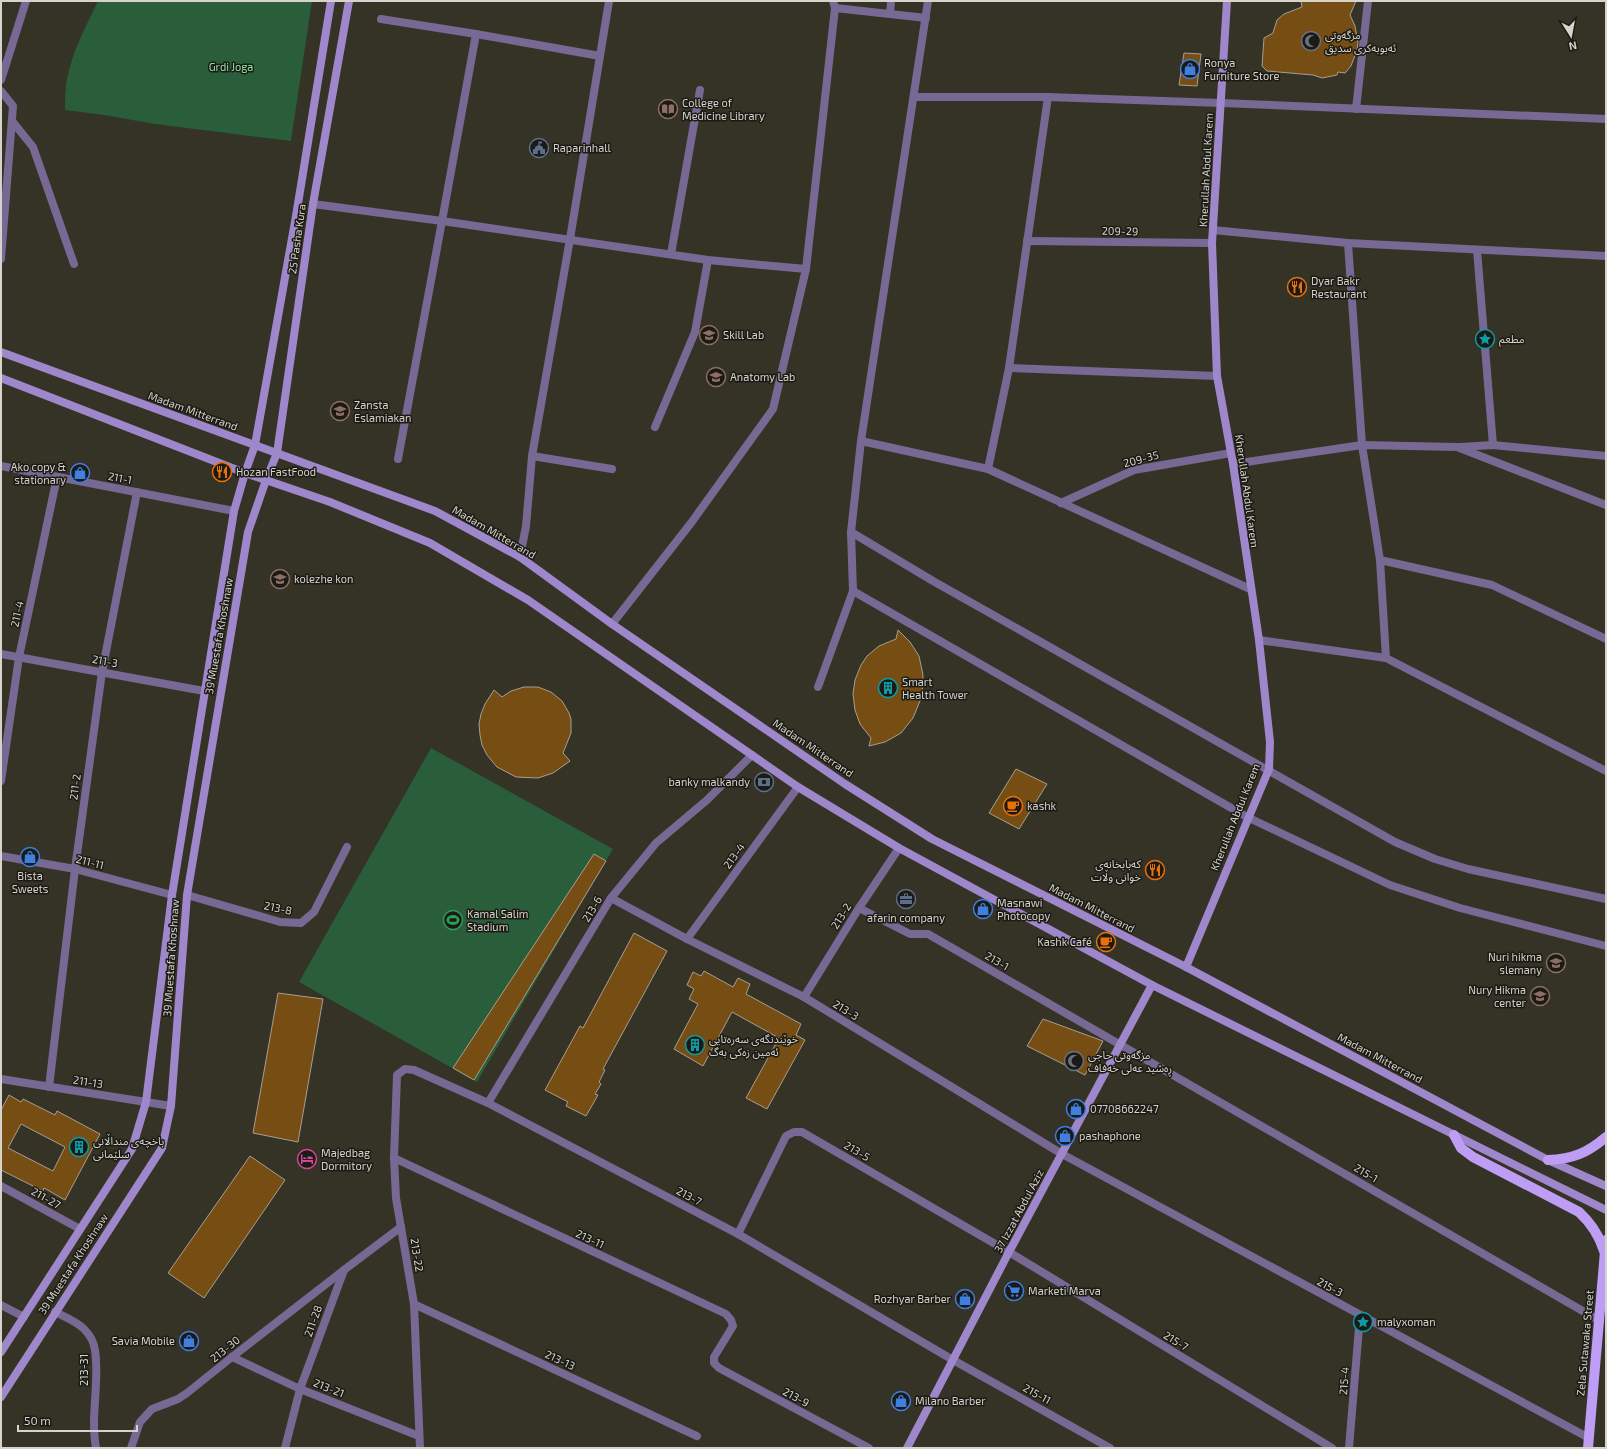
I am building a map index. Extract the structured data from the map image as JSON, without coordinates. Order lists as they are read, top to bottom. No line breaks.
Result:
{"streets":{"main road":["Kherullah Abdul Karem","25 Pasha Kura","Madam Mitterrand","39 Muestafa Khoshnaw","37 Izzat Abdul Aziz","Zela Sutawaka Street"],"street":["209-29","209-35","211-1","211-4","211-3","211-2","213-4","211-11","213-8","213-6","213-2","213-1","213-3","211-13","213-5","215-1","213-7","211-27","213-11","213-22","215-3","211-28","215-7","213-30","213-13","213-31","215-4","213-21","215-11","213-9"]},"crossings":[["Kherullah Abdul Karem","209-29"],["Kherullah Abdul Karem","Madam Mitterrand"],["Kherullah Abdul Karem","209-35"],["25 Pasha Kura","Madam Mitterrand"],["25 Pasha Kura","39 Muestafa Khoshnaw"],["211-1","211-4"],["211-1","39 Muestafa Khoshnaw"],["211-1","211-2"],["211-4","211-3"],["39 Muestafa Khoshnaw","211-3"],["39 Muestafa Khoshnaw","211-11"],["39 Muestafa Khoshnaw","213-8"],["39 Muestafa Khoshnaw","211-13"],["39 Muestafa Khoshnaw","211-27"],["39 Muestafa Khoshnaw","213-31"],["211-3","211-2"],["211-2","211-11"],["211-2","211-13"],["213-4","213-3"],["213-6","213-3"],["213-6","213-7"],["213-2","213-1"],["213-2","213-3"],["213-1","215-1"],["213-1","37 Izzat Abdul Aziz"],["213-3","37 Izzat Abdul Aziz"],["213-3","215-3"],["213-5","213-7"],["213-5","37 Izzat Abdul Aziz"],["213-5","215-7"],["215-1","37 Izzat Abdul Aziz"],["215-1","Zela Sutawaka Street"],["213-7","37 Izzat Abdul Aziz"],["213-7","213-22"],["213-7","215-11"],["37 Izzat Abdul Aziz","215-3"],["37 Izzat Abdul Aziz","215-7"],["37 Izzat Abdul Aziz","215-11"],["213-11","213-22"],["213-11","213-9"],["213-22","213-13"],["213-22","213-21"],["215-3","Zela Sutawaka Street"],["215-3","215-4"],["211-28","213-30"],["211-28","213-21"],["213-30","213-21"]],"parks":["Grdi Joga"],"places":{"mosque":["مزگەوتی ئەبوبەکری سدیق","مزگەوتی حاجی ڕەشید عەلی خەفاف"],"shop":["Ronya Furniture Store","Ako copy & stationary","Bista Sweets","Masnawi Photocopy","07708662247","pashaphone","Rozhyar Barber","Savia Mobile","Milano Barber"],"library":["College of Medicine Library"],"public building":["Raparinhall"],"restaurant":["Dyar Bakr Restaurant","Hozan FastFood","کەبابخانەی خوانی وڵات"],"school or university":["Skill Lab","Anatomy Lab","Zansta Eslamiakan","kolezhe kon","Nuri hikma slemany","Nury Hikma center"],"place":["مطعم","malyxoman"],"building":["Smart Health Tower","خوێندنگەی سەرەتایی ئەمین زەکی بەگ","باخچەی منداڵانی سلێمانی"],"bank":["banky malkandy"],"cafe":["kashk","Kashk Café"],"office":["afarin company"],"sports":["Kamal Salim Stadium"],"hotel":["Majedbag Dormitory"],"supermarket":["Marketi Marva"]},"scale_bar":"50 m","north":"bottom"}
